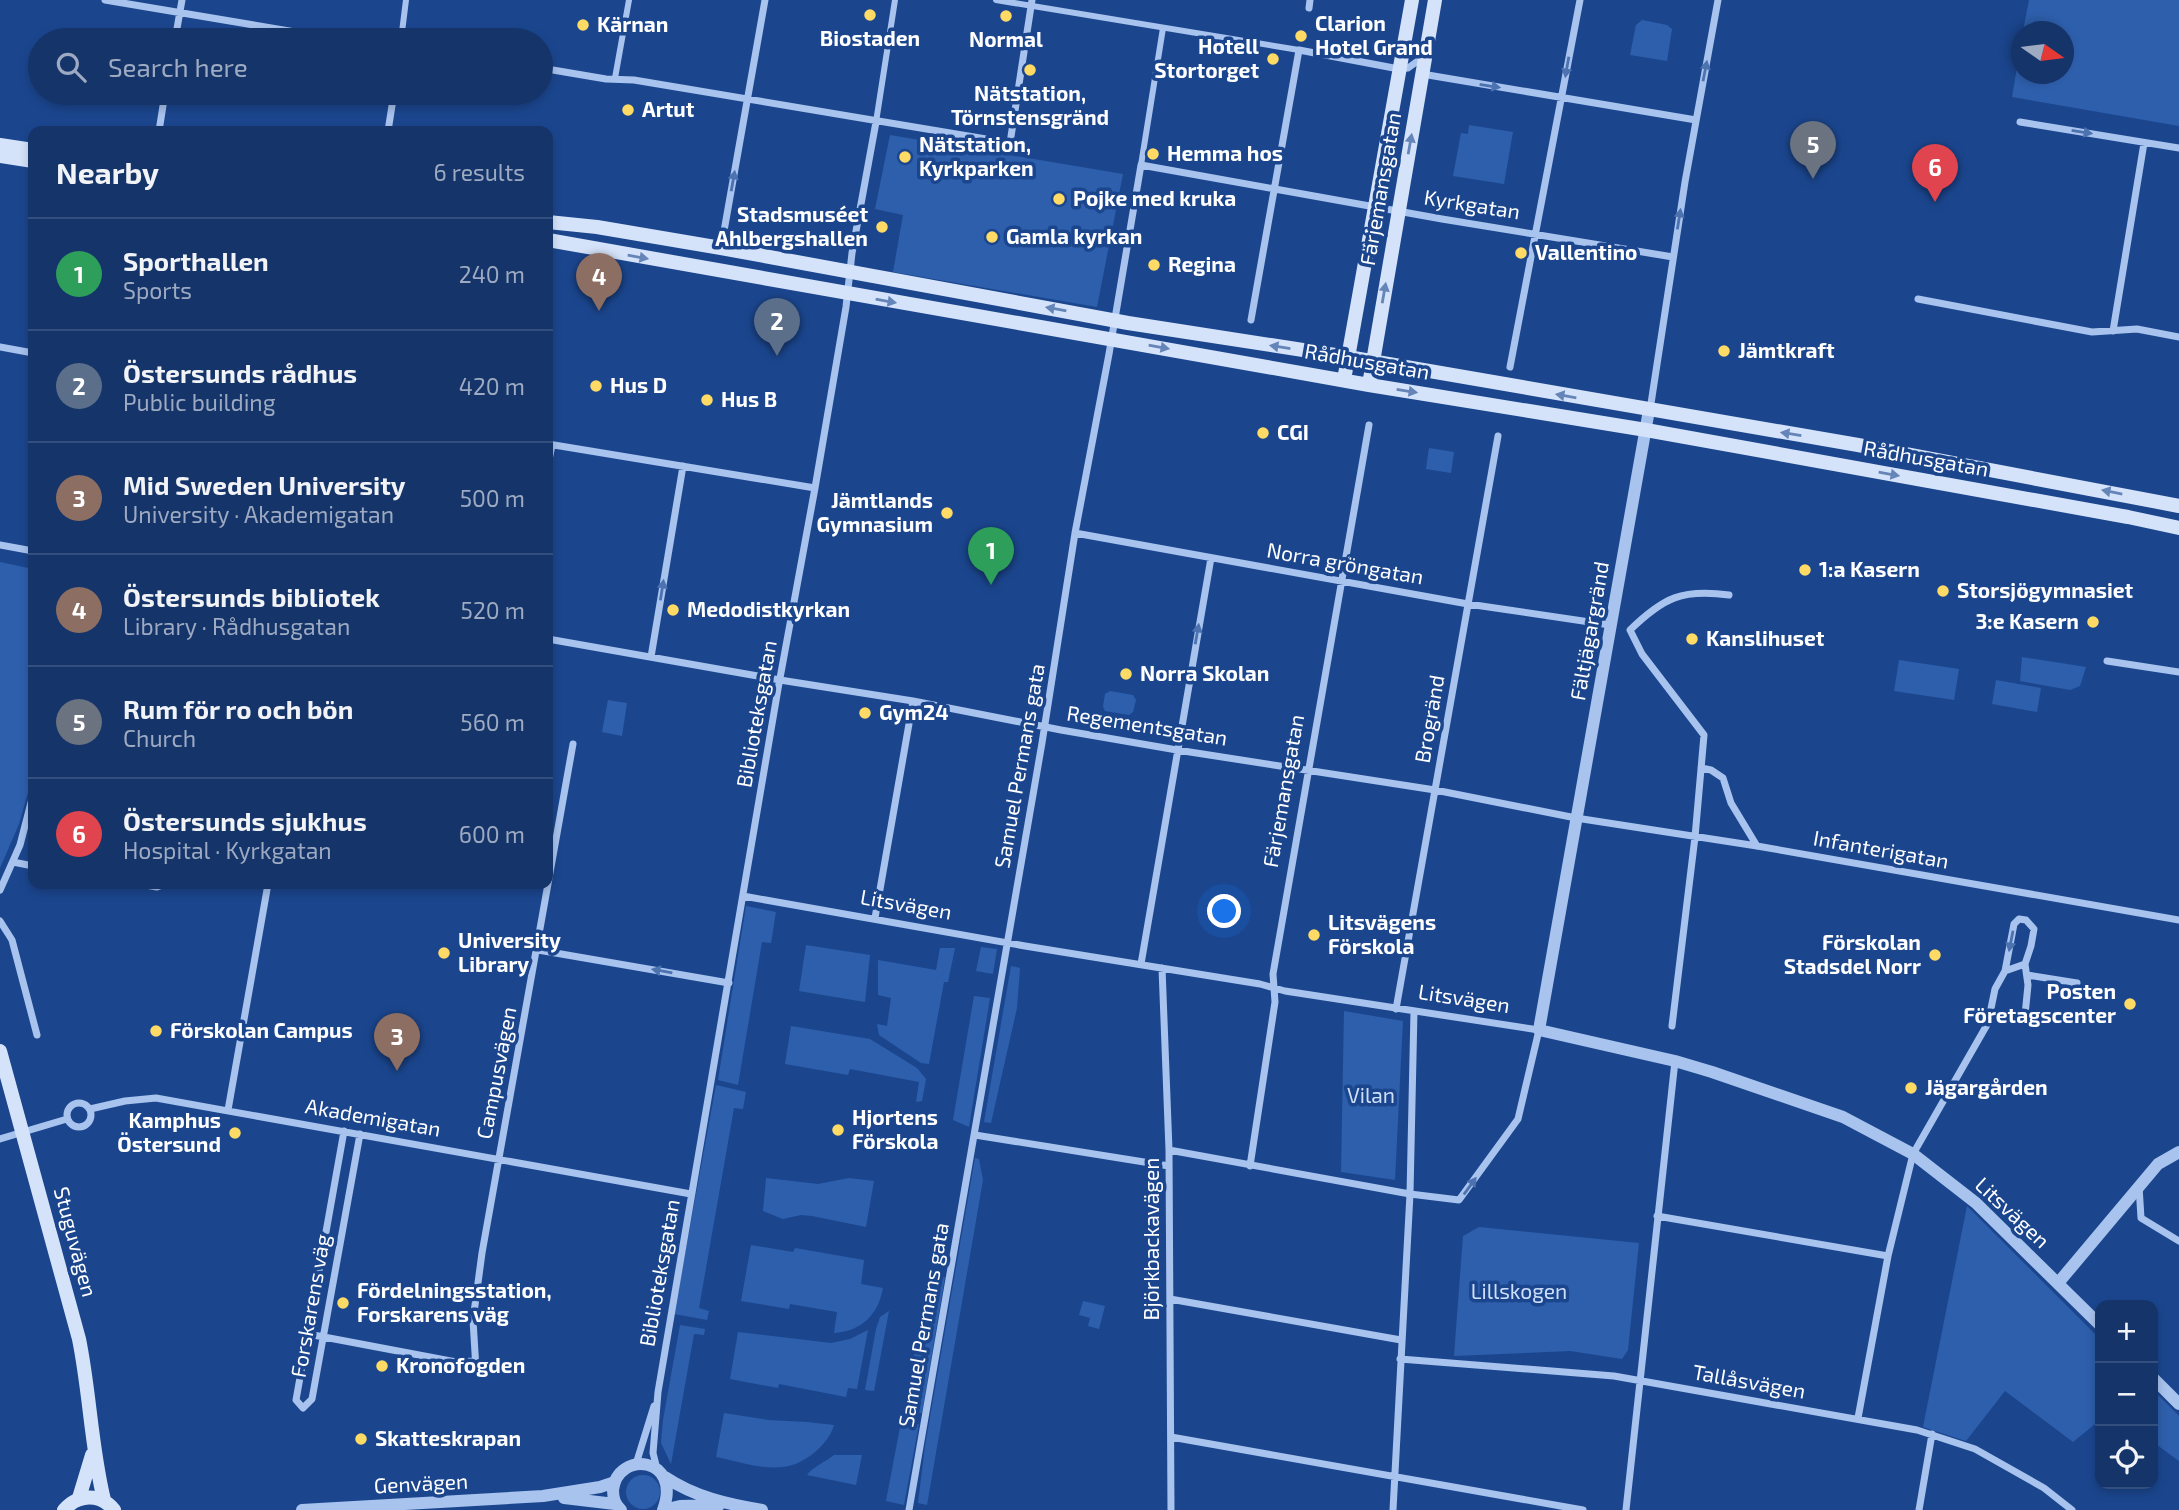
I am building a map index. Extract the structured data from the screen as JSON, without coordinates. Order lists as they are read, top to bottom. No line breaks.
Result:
{"streets":{"main road":["Färjemansgatan","Rådhusgatan","Stuguvägen"],"street":["Kyrkgatan","Norra gröngatan","Fältjägargränd","Biblioteksgatan","Brogränd","Regementsgatan","Samuel Permans gata","Infanterigatan","Litsvägen","Campusvägen","Akademigatan","Björkbackavägen","Forskarens väg","Tallåsvägen","Genvägen"]},"crossings":[["Färjemansgatan","Kyrkgatan"],["Färjemansgatan","Rådhusgatan"],["Färjemansgatan","Norra gröngatan"],["Färjemansgatan","Regementsgatan"],["Färjemansgatan","Litsvägen"],["Kyrkgatan","Fältjägargränd"],["Kyrkgatan","Samuel Permans gata"],["Rådhusgatan","Fältjägargränd"],["Rådhusgatan","Biblioteksgatan"],["Rådhusgatan","Samuel Permans gata"],["Norra gröngatan","Fältjägargränd"],["Norra gröngatan","Brogränd"],["Norra gröngatan","Samuel Permans gata"],["Fältjägargränd","Regementsgatan"],["Fältjägargränd","Infanterigatan"],["Fältjägargränd","Litsvägen"],["Biblioteksgatan","Regementsgatan"],["Biblioteksgatan","Litsvägen"],["Biblioteksgatan","Akademigatan"],["Brogränd","Regementsgatan"],["Brogränd","Litsvägen"],["Regementsgatan","Samuel Permans gata"],["Regementsgatan","Infanterigatan"],["Samuel Permans gata","Litsvägen"],["Litsvägen","Björkbackavägen"],["Campusvägen","Akademigatan"],["Campusvägen","Forskarens väg"],["Akademigatan","Forskarens väg"]],"one_way":["Fältjägargränd"],"parks":["Vilan","Lillskogen"],"places":["Biostaden","Normal","Kärnan","Clarion Hotel Grand","Hotell Stortorget","Nätstation, Törnstensgränd","Artut","Hemma hos","Nätstation, Kyrkparken","Pojke med kruka","Stadsmuséet Ahlbergshallen","Gamla kyrkan","Vallentino","Regina","Jämtkraft","Hus D","Hus B","CGI","Jämtlands Gymnasium","1:a Kasern","Storsjögymnasiet","Medodistkyrkan","3:e Kasern","Kanslihuset","Norra Skolan","Gym24","Litsvägens Förskola","University Library","Förskolan Stadsdel Norr","Posten Företagscenter","Förskolan Campus","Jägargården","Hjortens Förskola","Kamphus Östersund","Fördelningsstation, Forskarens väg","Kronofogden","Skatteskrapan"],"north":"right","page":{"search":"Search here","pins":["5","6","4","2","1","3"],"heading":["Nearby","6 results"],"list":[{"mark":"1","name":"Sporthallen","note":"Sports","value":"240 m"},{"mark":"2","name":"Östersunds rådhus","note":"Public building","value":"420 m"},{"mark":"3","name":"Mid Sweden University","note":"University · Akademigatan","value":"500 m"},{"mark":"4","name":"Östersunds bibliotek","note":"Library · Rådhusgatan","value":"520 m"},{"mark":"5","name":"Rum för ro och bön","note":"Church","value":"560 m"},{"mark":"6","name":"Östersunds sjukhus","note":"Hospital · Kyrkgatan","value":"600 m"}],"map_buttons":["+","−"]}}
